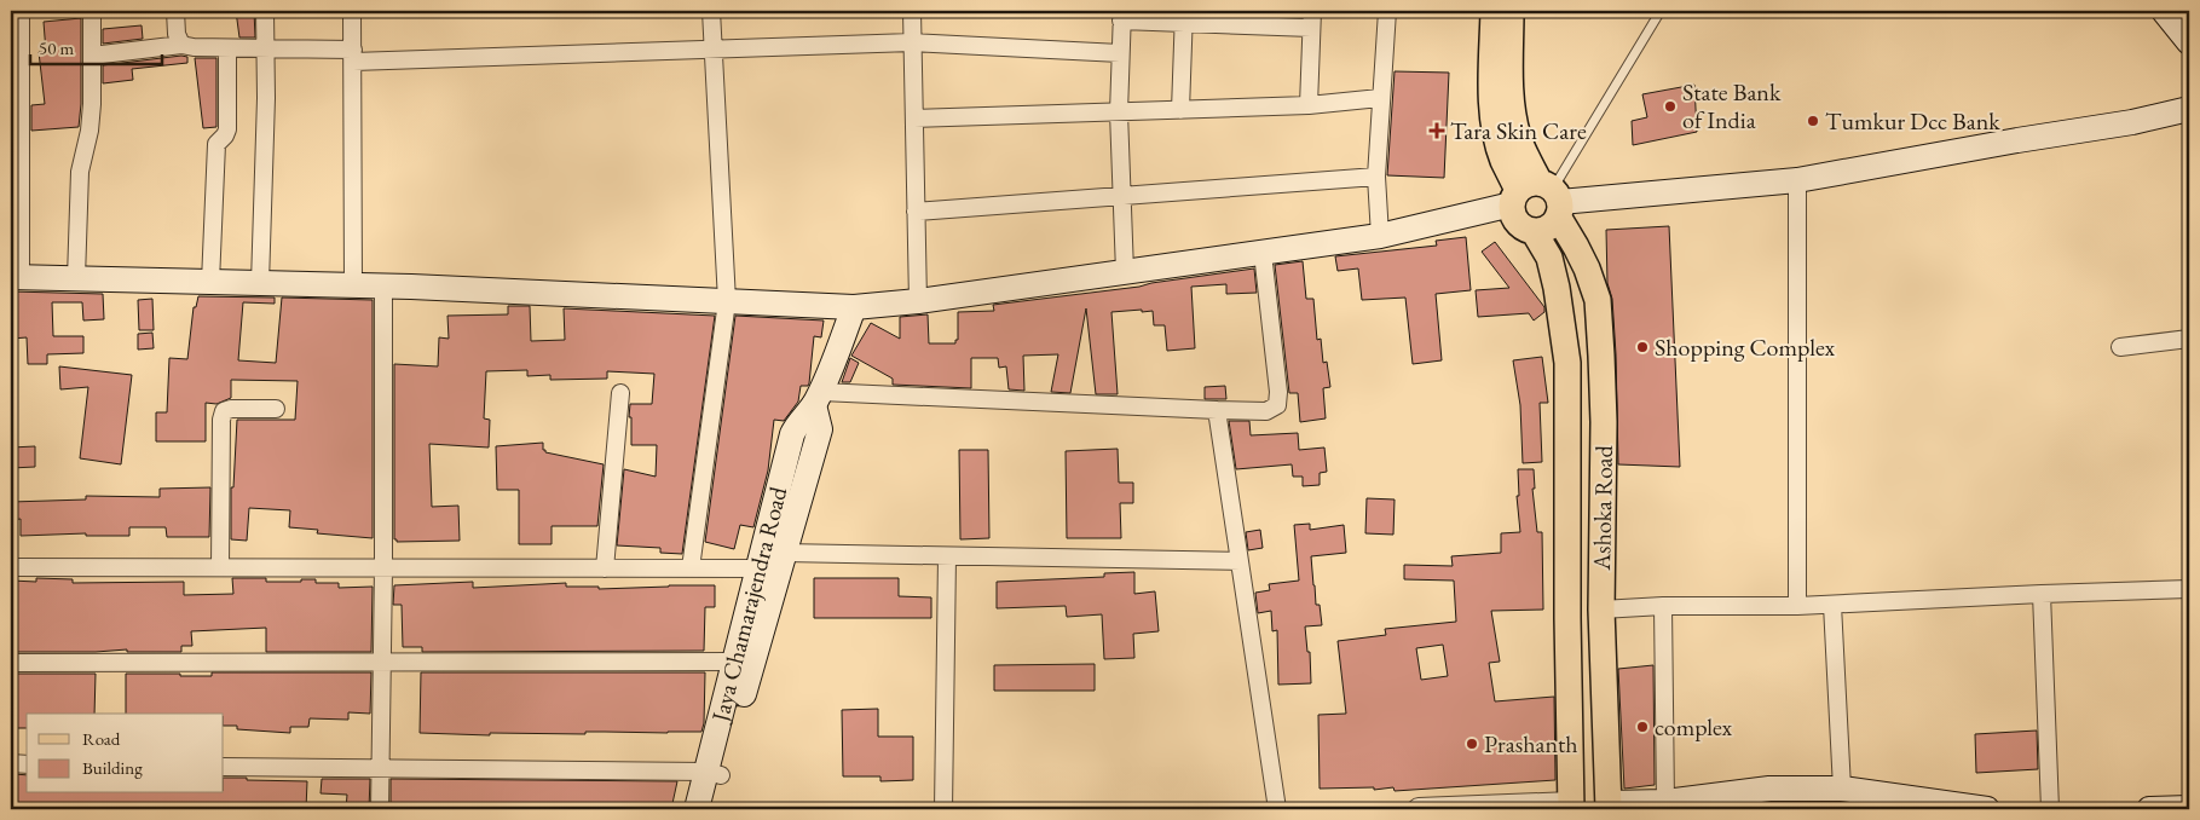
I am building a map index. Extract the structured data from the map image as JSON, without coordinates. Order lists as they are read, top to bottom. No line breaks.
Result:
{"streets":{"main road":["Ashoka Road","Jaya Chamarajendra Road"]},"places":{"other":["State Bank of India","Tumkur Dcc Bank","Shopping Complex","complex","Prashanth"],"health":["Tara Skin Care"]},"legend":["Road","Building"],"scale_bar":"50 m"}
